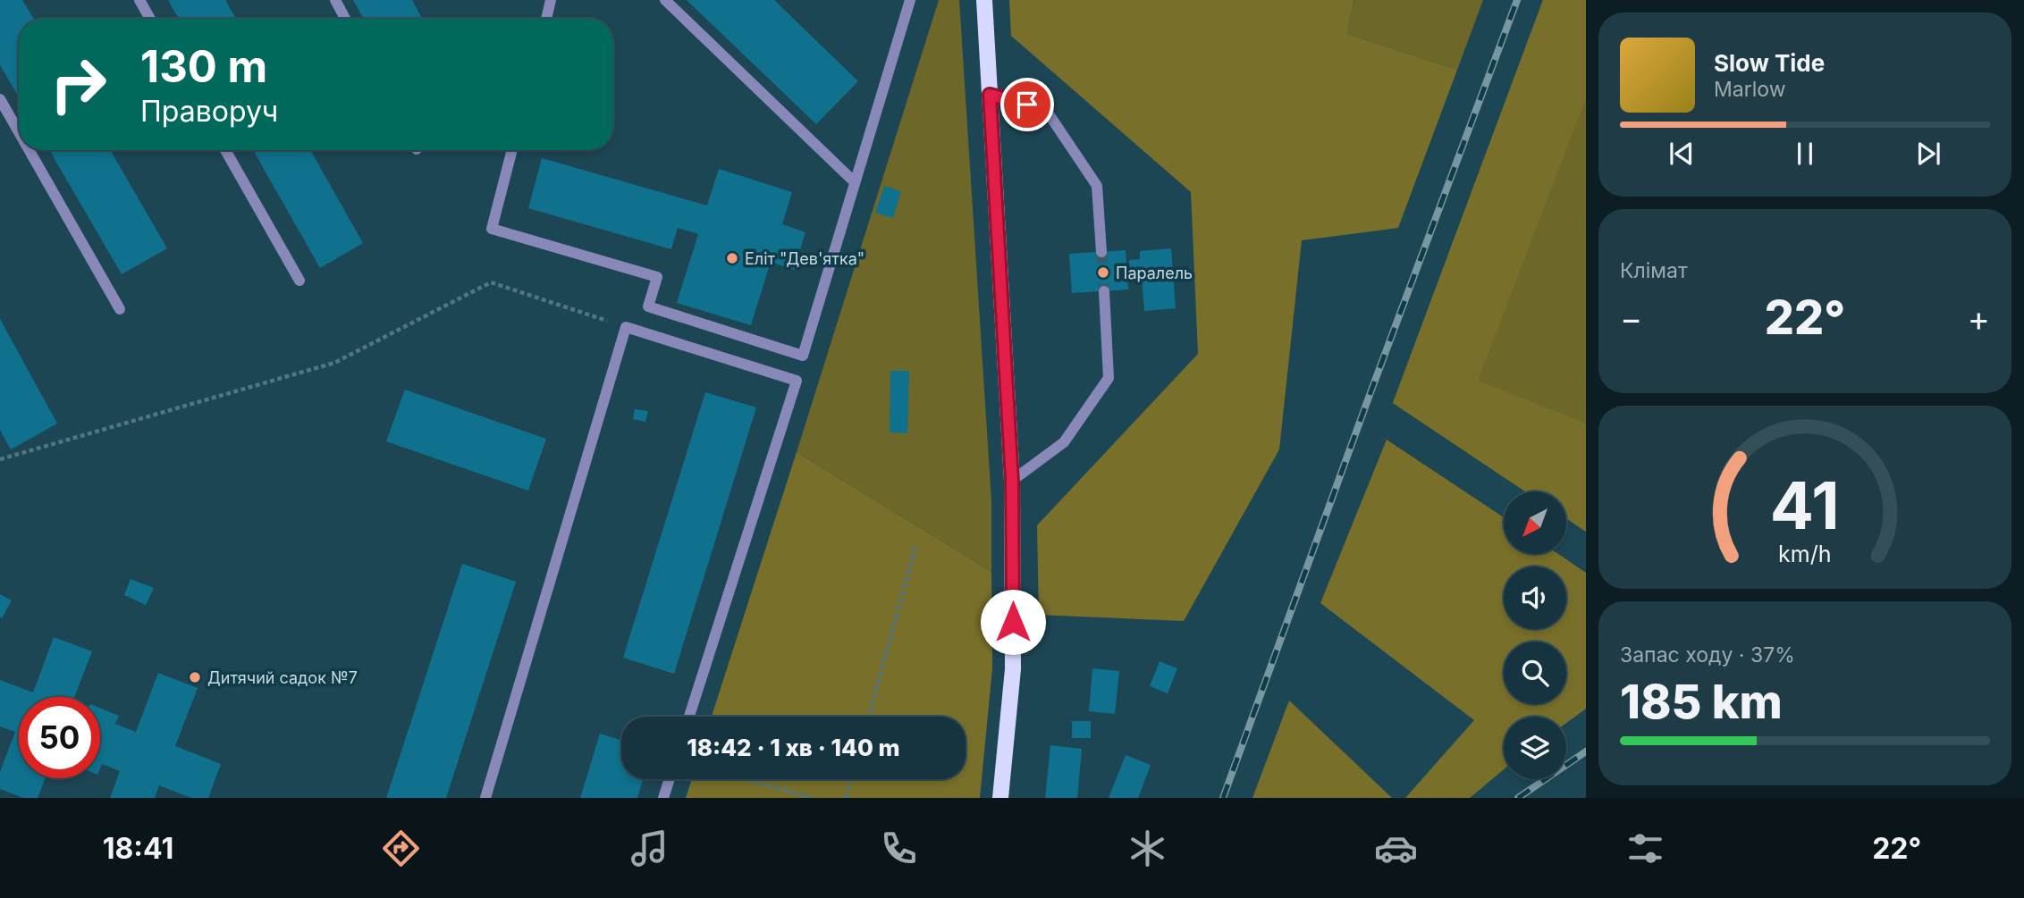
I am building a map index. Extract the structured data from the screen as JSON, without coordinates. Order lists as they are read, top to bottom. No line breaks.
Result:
{"places":["Еліт \"Дев'ятка\"","Паралель","Дитячий садок №7"],"north":"bottom left","page":{"turn":["130 m","Праворуч"],"song":["Slow Tide","Marlow"],"tile":["Клімат",["Запас ходу · 37%","185 km"]],"heat":["−","22°","+"],"limit":"50","trip":"18:42 · 1 хв · 140 m","tabs":["18:41","22°"],"gauge":["41","km/h"]}}
